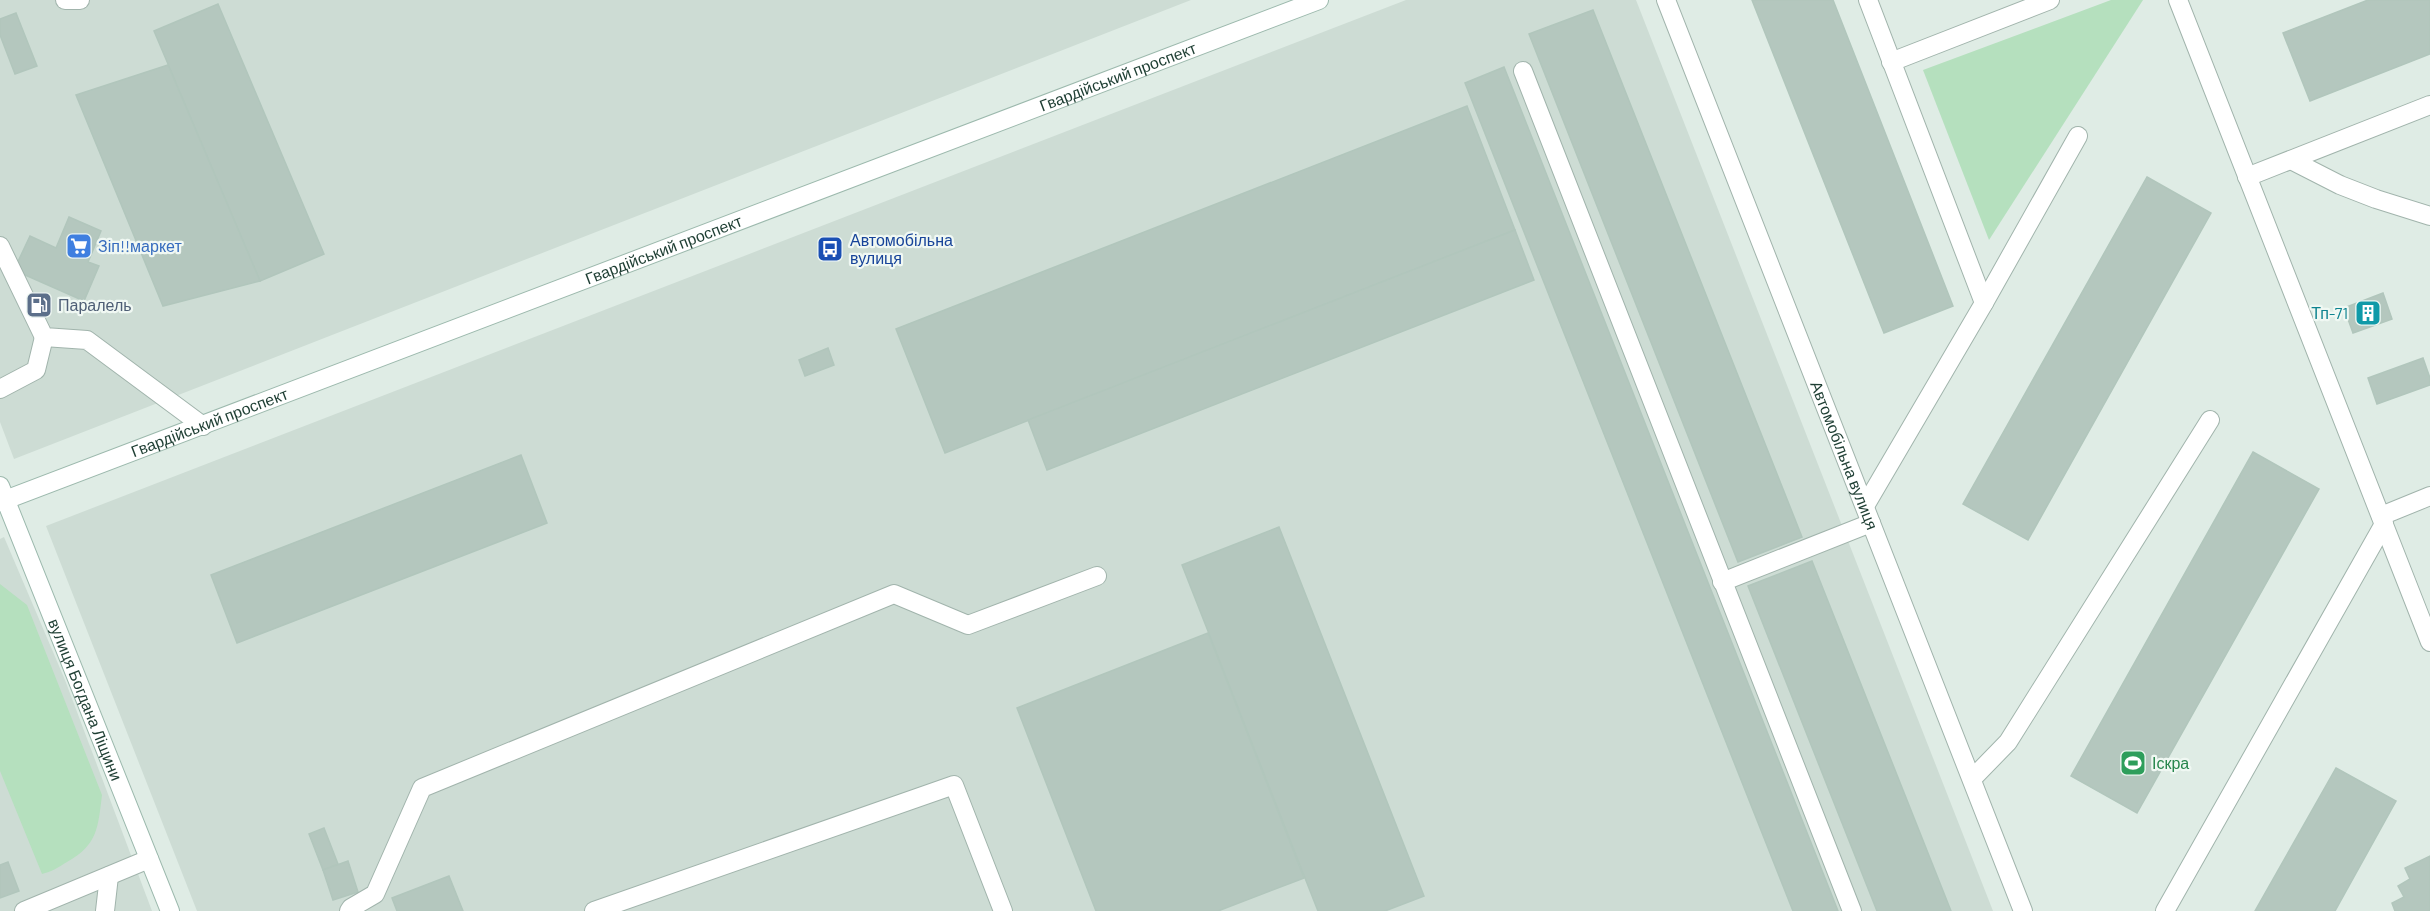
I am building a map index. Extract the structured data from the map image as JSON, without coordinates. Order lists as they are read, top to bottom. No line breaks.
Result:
{"streets":{"main road":["Гвардійський проспект","Автомобільна вулиця","вулиця Богдана Ліщини"]},"crossings":[["Гвардійський проспект","вулиця Богдана Ліщини"]],"places":{"supermarket":["Зіп!!маркет"],"bus stop":["Автомобільна вулиця"],"fuel station":["Паралель"],"building":["Тп-71"],"sports":["Іскра"]}}
